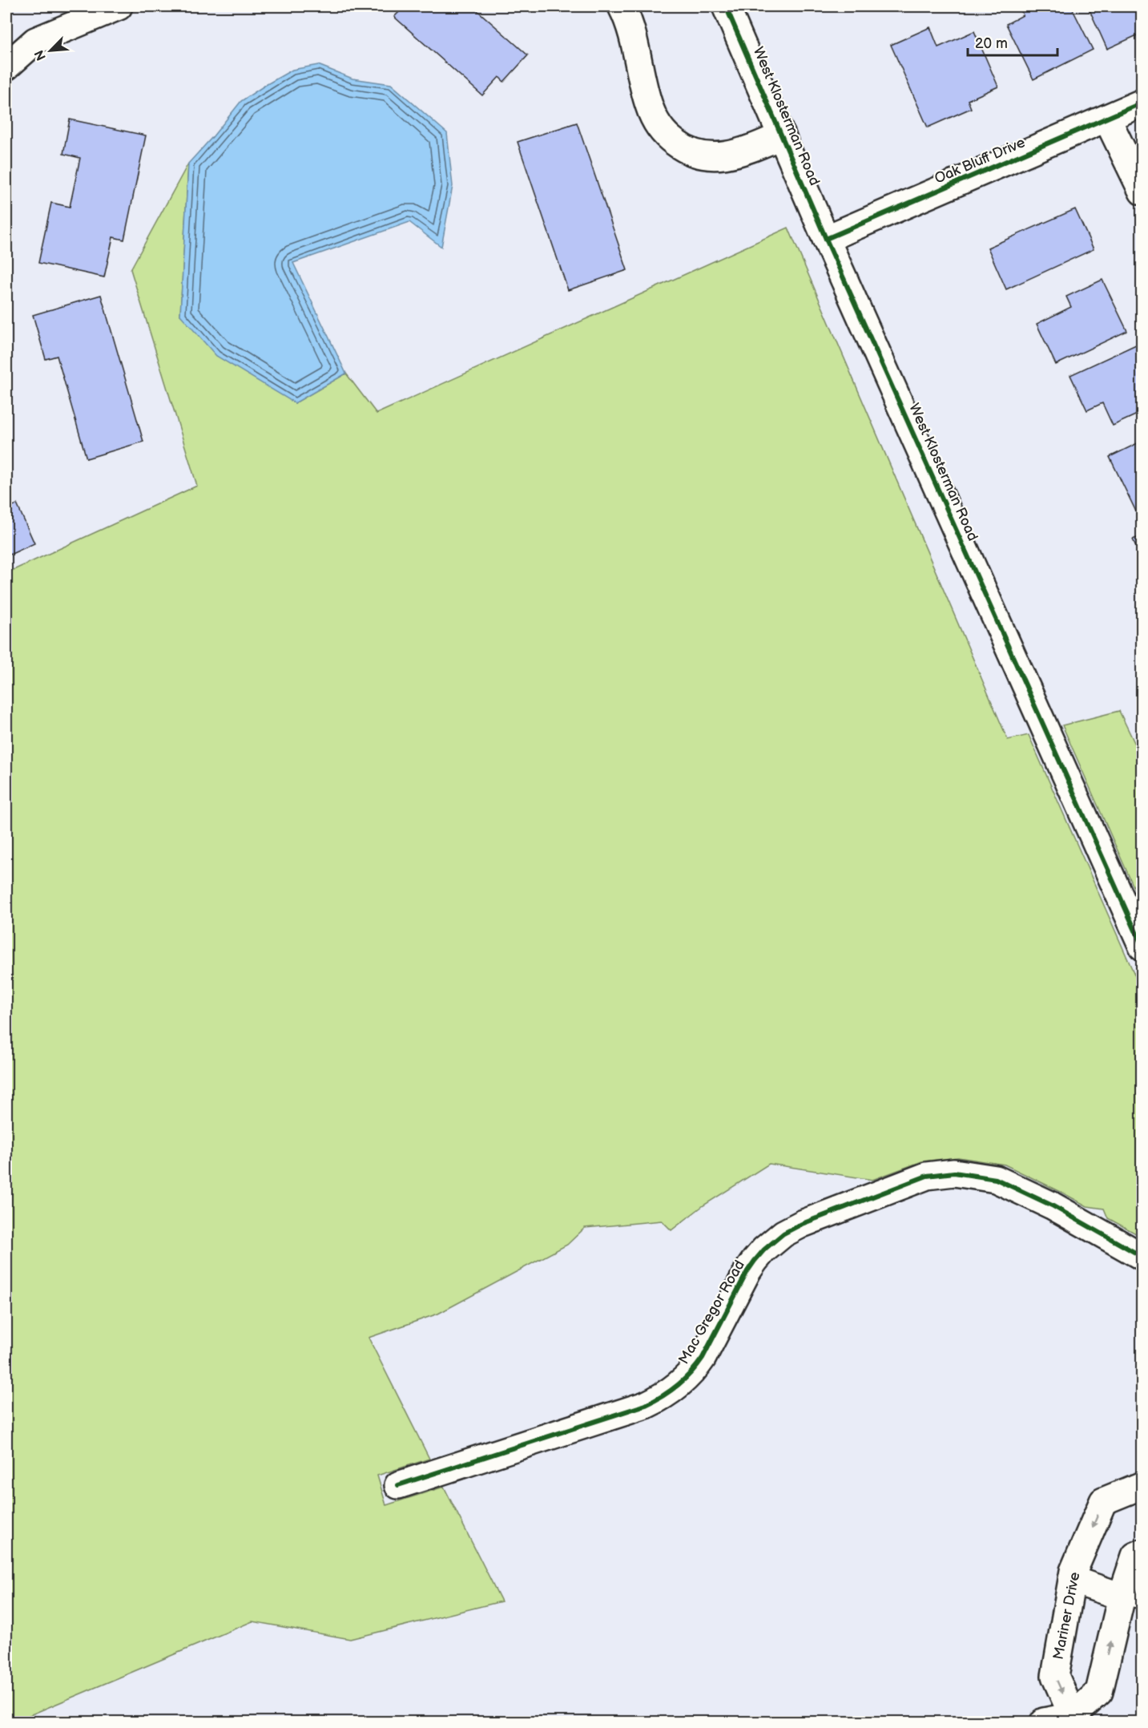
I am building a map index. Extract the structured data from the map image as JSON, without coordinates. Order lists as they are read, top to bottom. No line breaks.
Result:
{"streets":{"street":["West Klosterman Road","Oak Bluff Drive","Mac Gregor Road","Mariner Drive"]},"crossings":[["West Klosterman Road","Oak Bluff Drive"]],"scale_bar":"20 m","north":"bottom left"}
